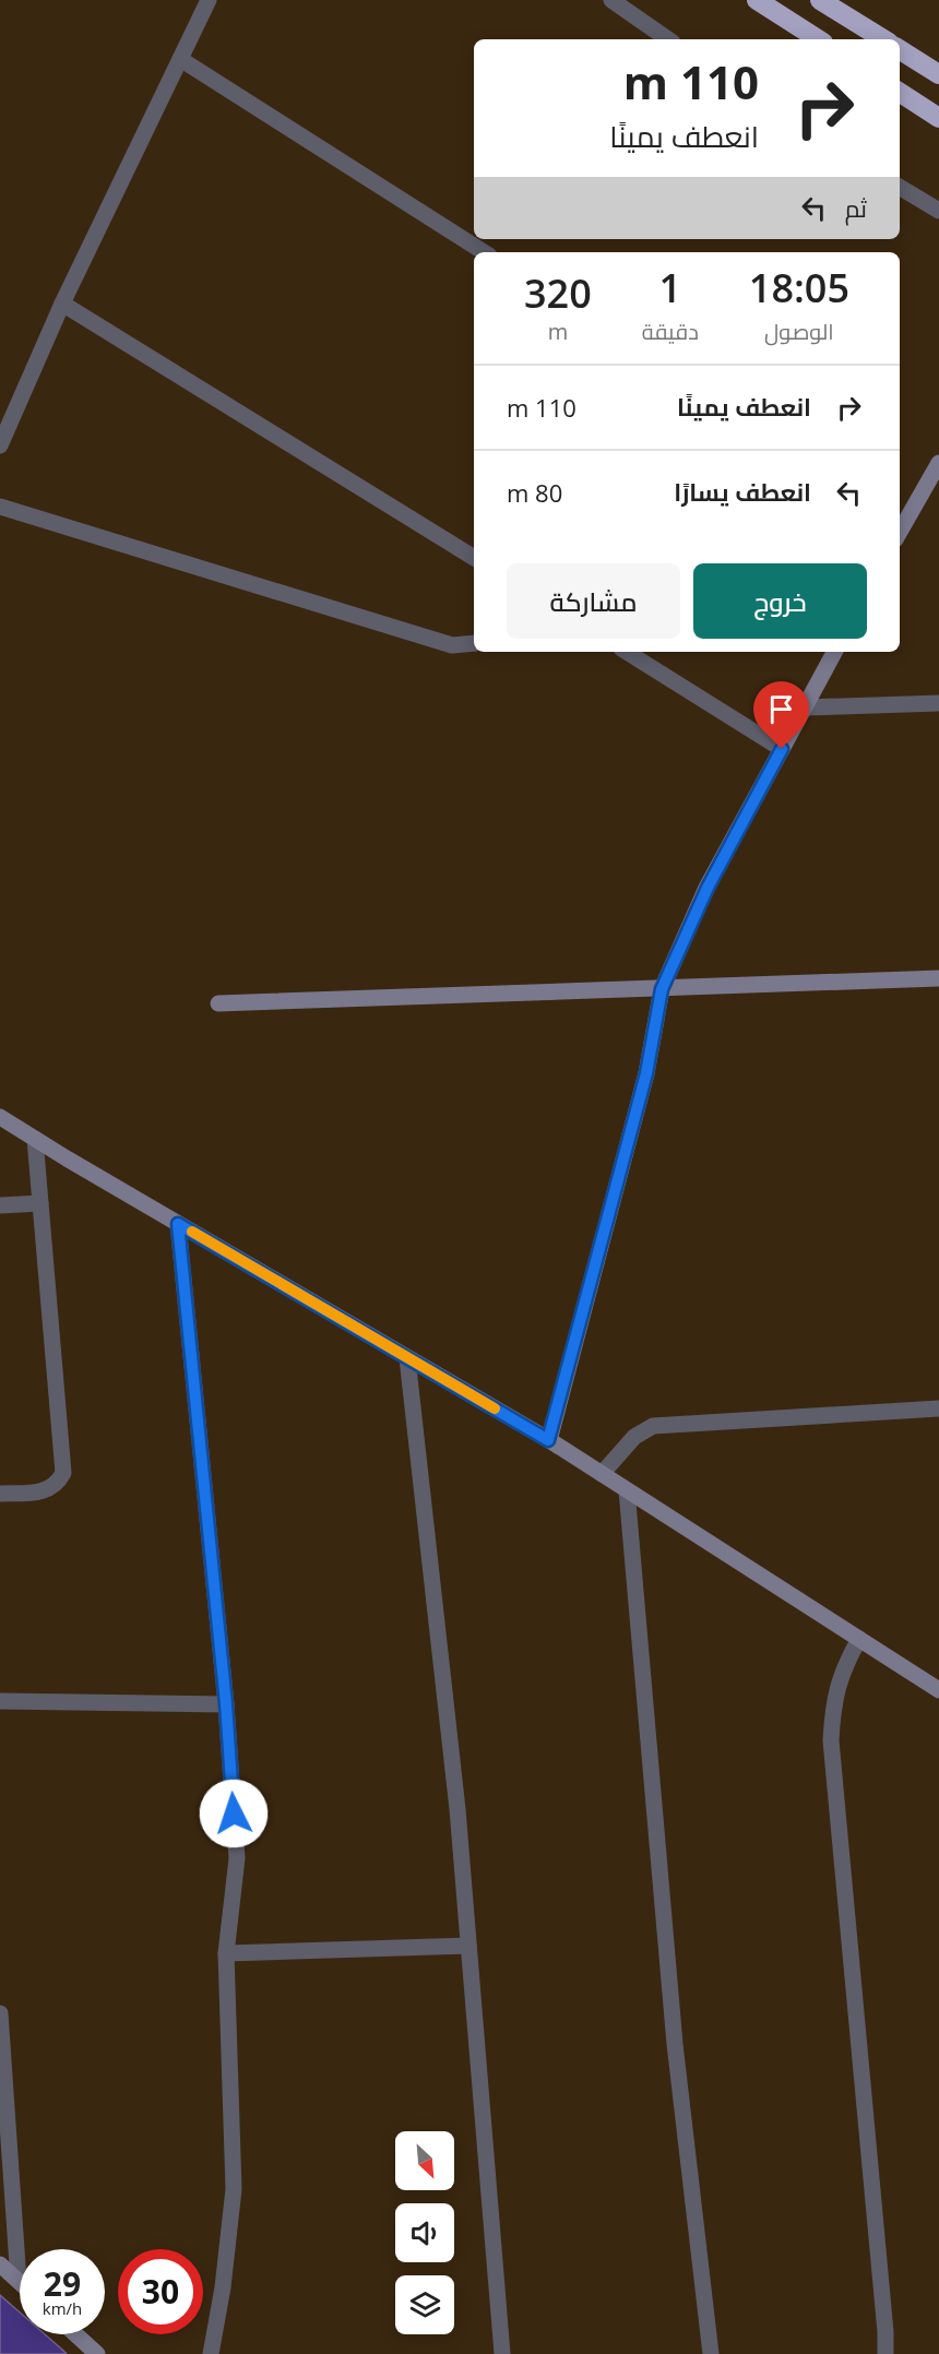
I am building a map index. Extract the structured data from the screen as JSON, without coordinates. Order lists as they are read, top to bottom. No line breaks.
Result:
{"north":"bottom right","page":{"turn":["110 m","انعطف يمينًا"],"then":"ثم","eta":["18:05","الوصول","1","دقيقة","320","m"],"list":[{"name":"انعطف يمينًا","value":"110 m"},{"name":"انعطف يسارًا","value":"80 m"}],"buttons":["خروج","مشاركة"],"speed":"29 km/h","limit":"30"}}
